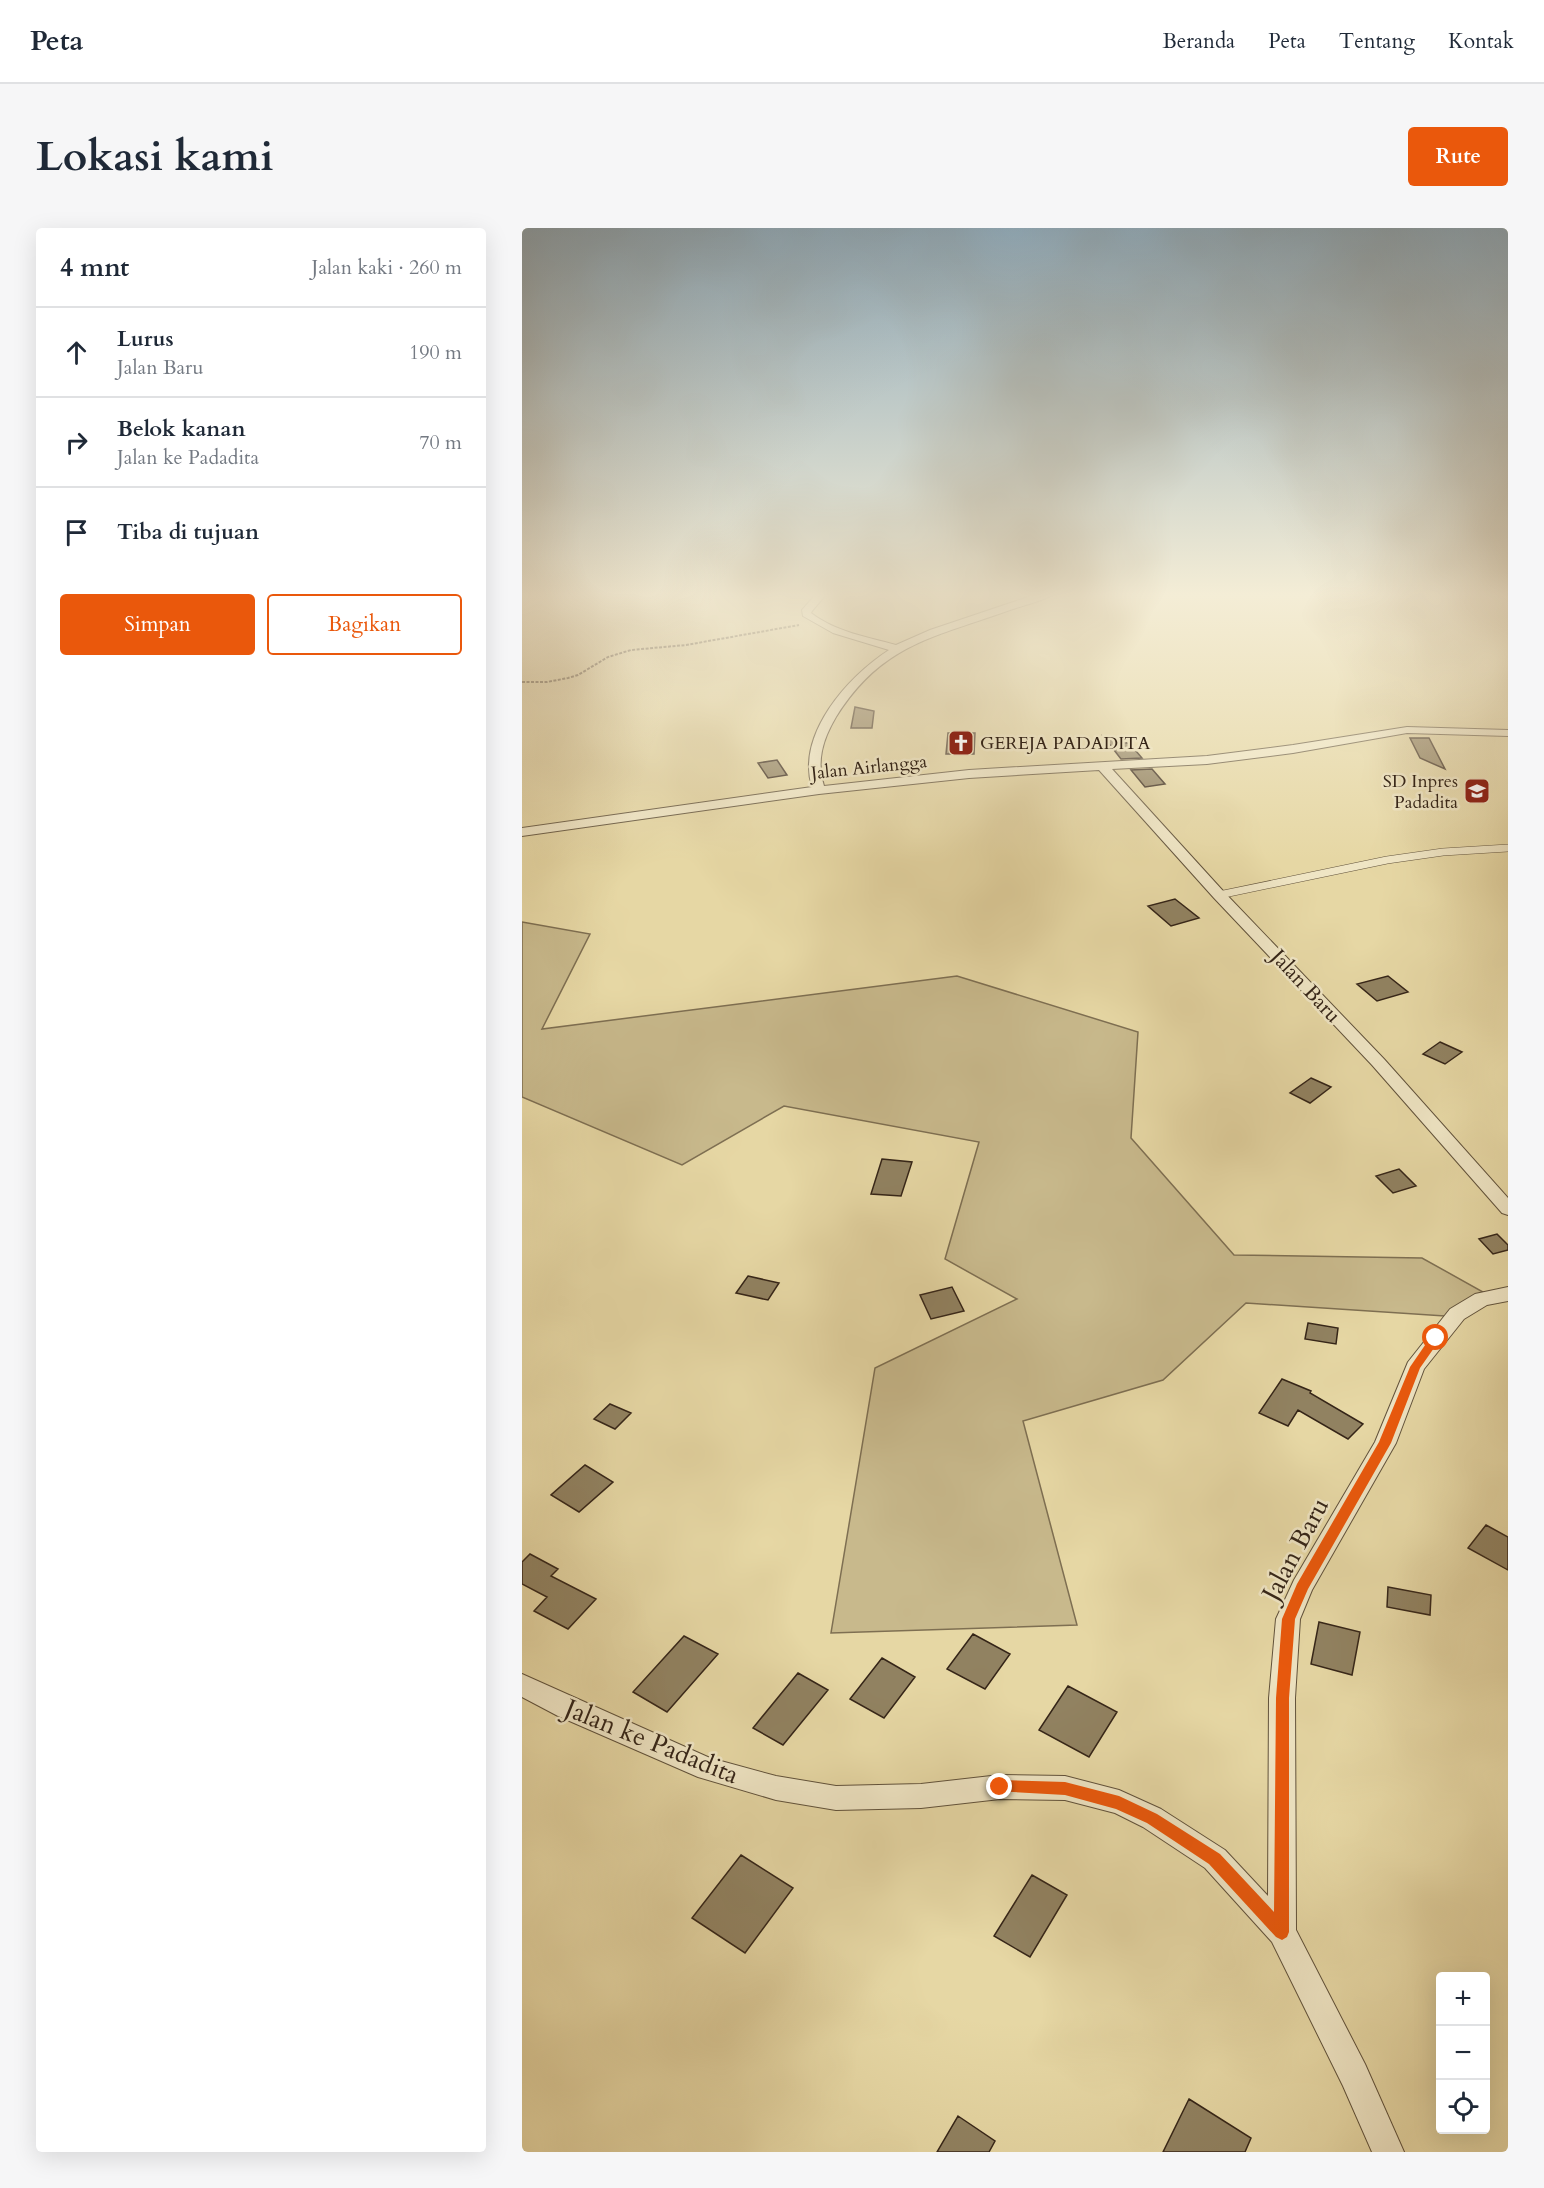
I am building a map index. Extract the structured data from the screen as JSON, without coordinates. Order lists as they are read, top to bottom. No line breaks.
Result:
{"streets":{"street":["Jalan Airlangga","Jalan Baru","Jalan ke Padadita"]},"crossings":[["Jalan Airlangga","Jalan Baru"],["Jalan Baru","Jalan ke Padadita"]],"places":{"church":["GEREJA PADADITA"],"school or university":["SD Inpres Padadita"]},"page":{"header":"Peta","nav":["Beranda","Peta","Tentang","Kontak"],"buttons":["Rute",["Simpan","Bagikan"]],"title":"Lokasi kami","heading":["4 mnt","Jalan kaki · 260 m"],"list":[["Lurus","Jalan Baru","190 m"],["Belok kanan","Jalan ke Padadita","70 m"],"Tiba di tujuan"],"map_buttons":["+","−"]}}
